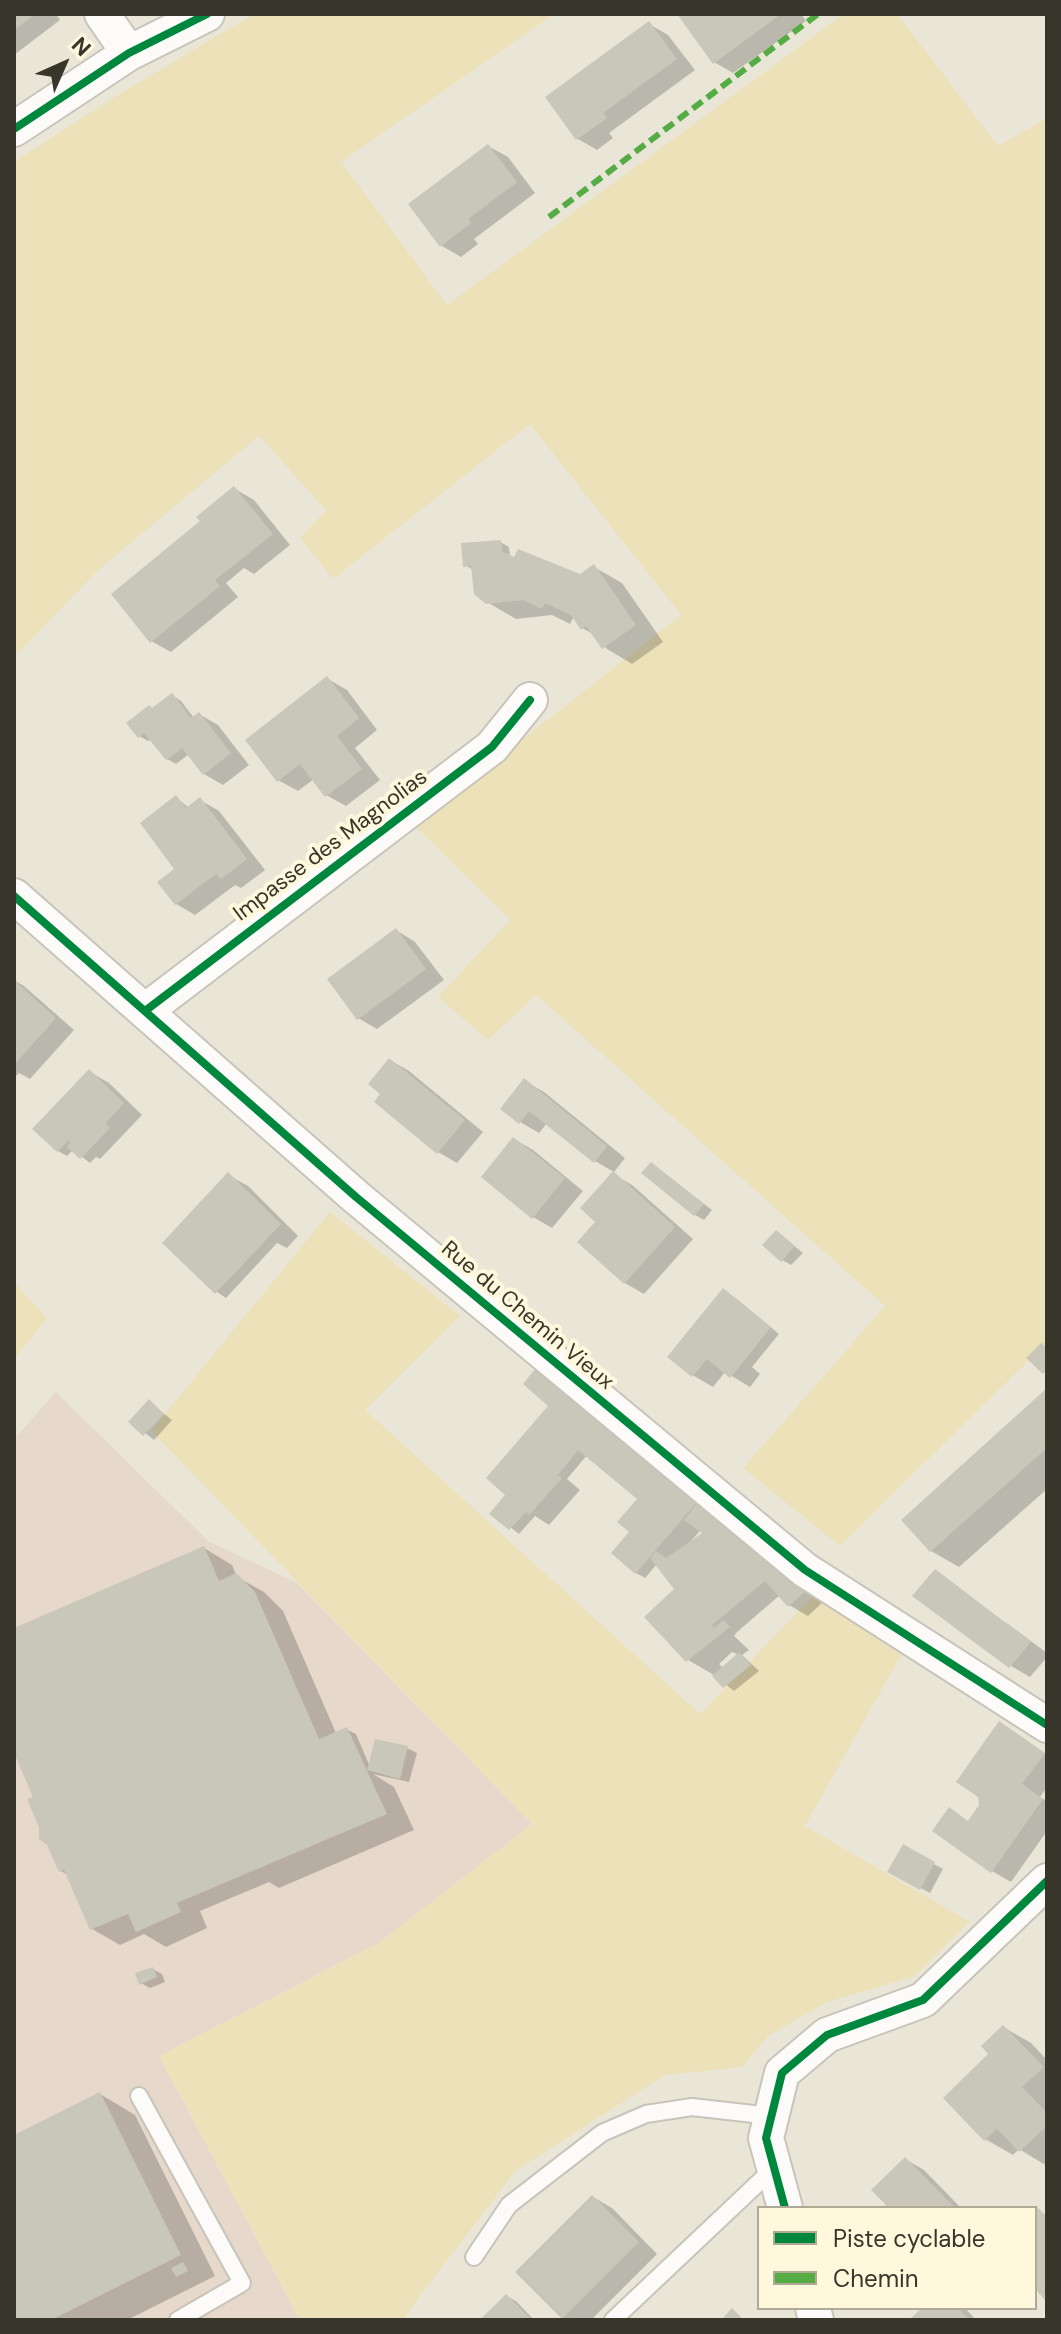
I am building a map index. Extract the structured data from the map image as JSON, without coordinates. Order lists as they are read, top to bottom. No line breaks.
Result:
{"streets":{"street":["Impasse des Magnolias","Rue du Chemin Vieux"]},"crossings":[["Impasse des Magnolias","Rue du Chemin Vieux"]],"legend":["Piste cyclable","Chemin"],"north":"top right"}
